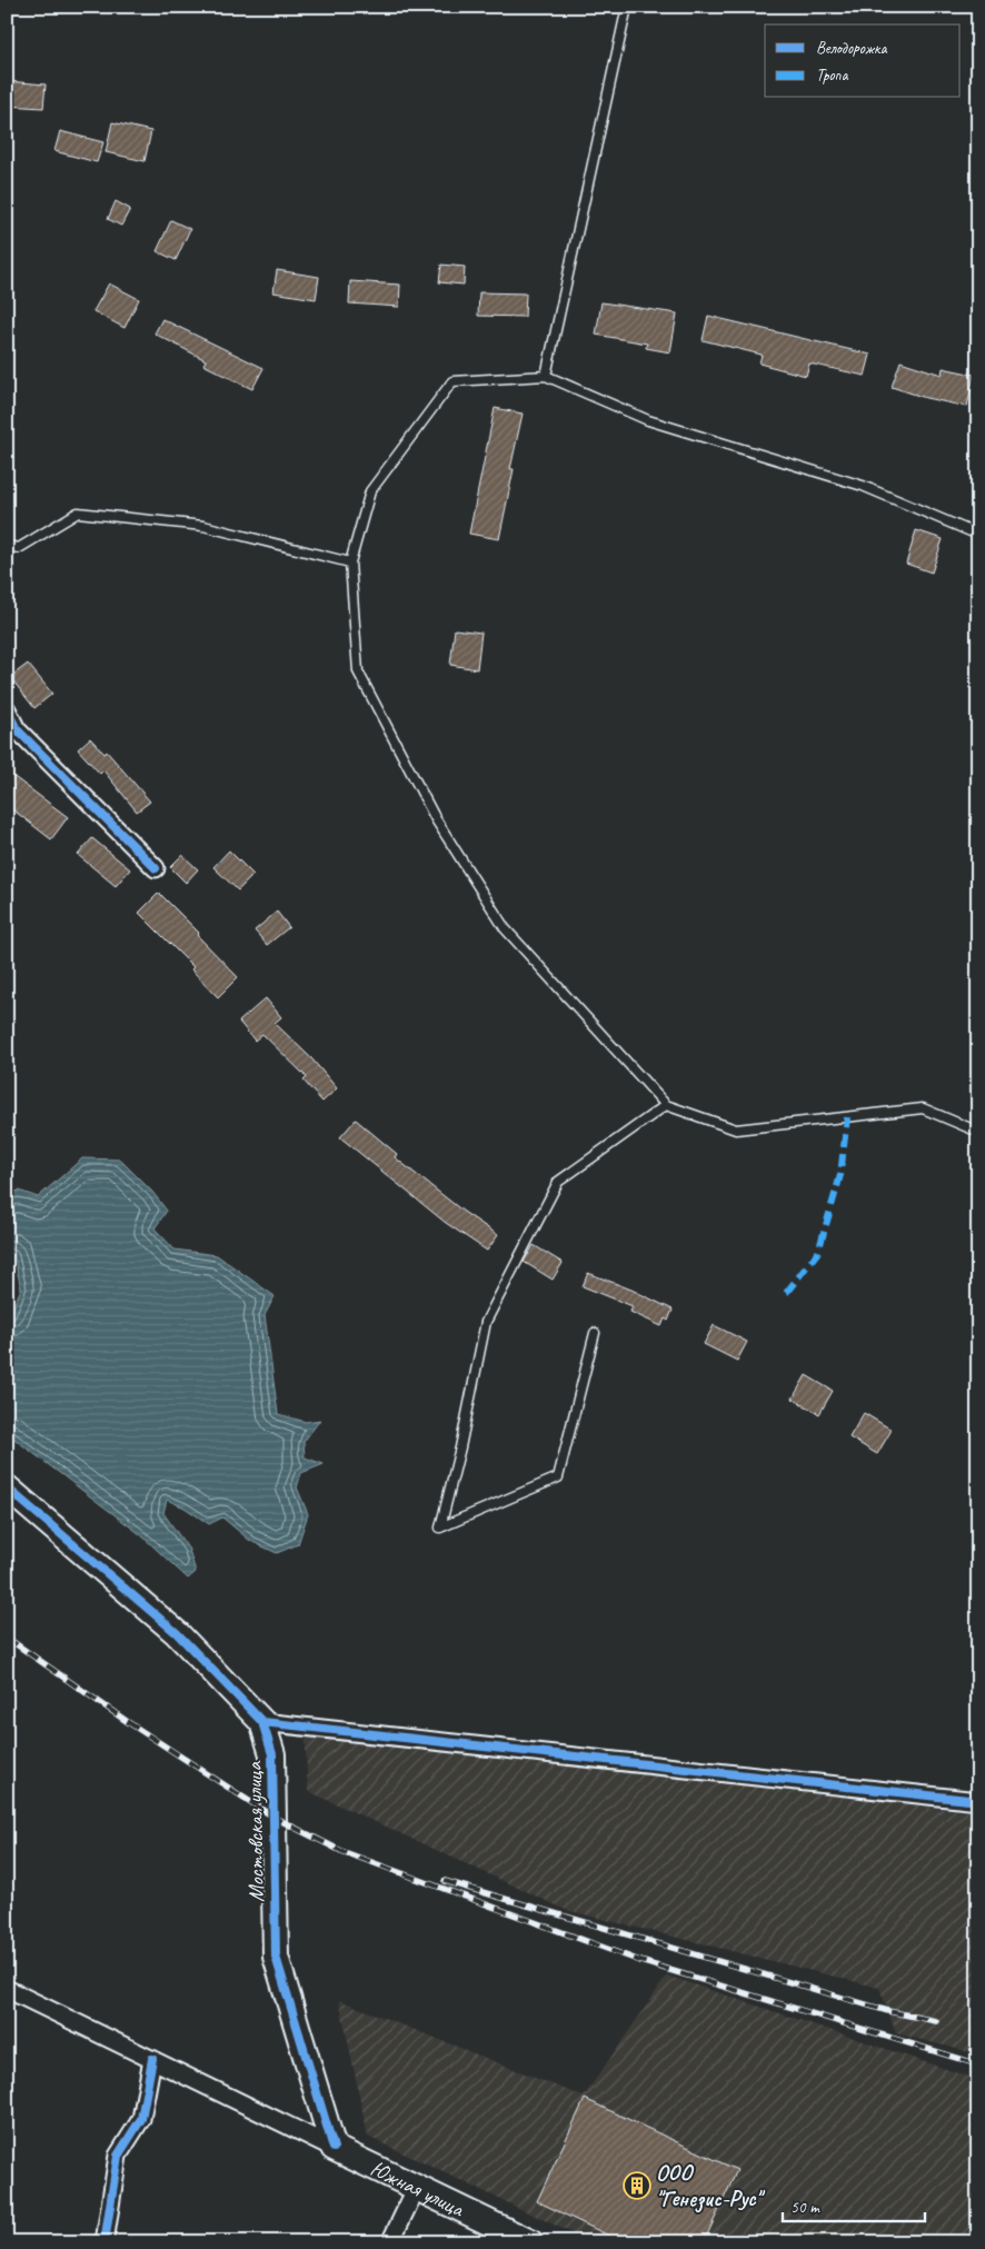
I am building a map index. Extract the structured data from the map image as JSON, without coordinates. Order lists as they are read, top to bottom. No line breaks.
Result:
{"streets":{"street":["Мостовская улица","Южная улица"]},"crossings":[["Мостовская улица","Южная улица"]],"places":{"building":["ООО \"Генезис-Рус\""]},"legend":["Велодорожка","Тропа"],"scale_bar":"50 m"}
